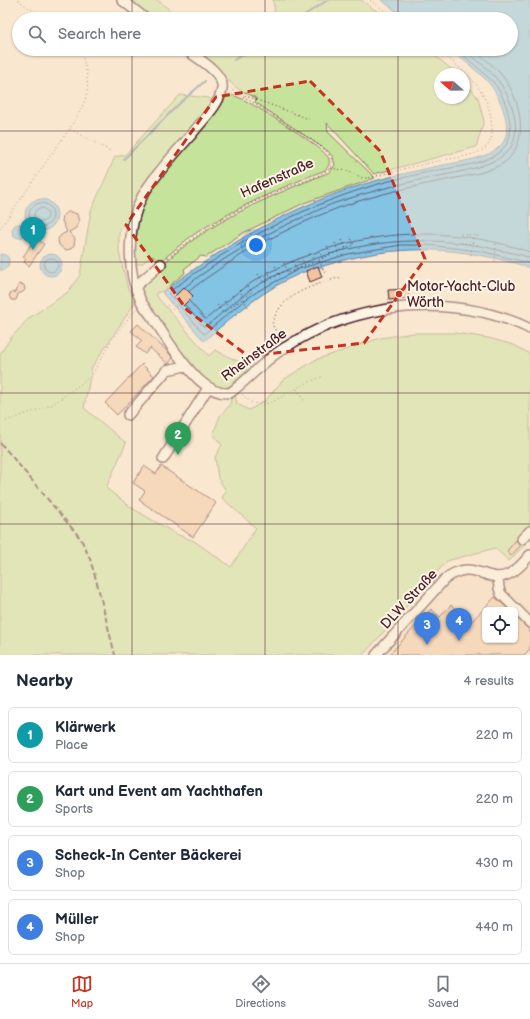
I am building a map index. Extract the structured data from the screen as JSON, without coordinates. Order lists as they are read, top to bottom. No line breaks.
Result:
{"streets":{"lane":["Rheinstraße","DLW Straße"],"path":["Hafenstraße"]},"crossings":[["Hafenstraße","Rheinstraße"]],"places":["Motor-Yacht-Club Wörth"],"north":"left","page":{"search":"Search here","pins":["1","2","4","3"],"heading":["Nearby","4 results"],"list":[{"mark":"1","name":"Klärwerk","note":"Place","value":"220 m"},{"mark":"2","name":"Kart und Event am Yachthafen","note":"Sports","value":"220 m"},{"mark":"3","name":"Scheck-In Center Bäckerei","note":"Shop","value":"430 m"},{"mark":"4","name":"Müller","note":"Shop","value":"440 m"}],"nav":["Map","Directions","Saved"]}}
